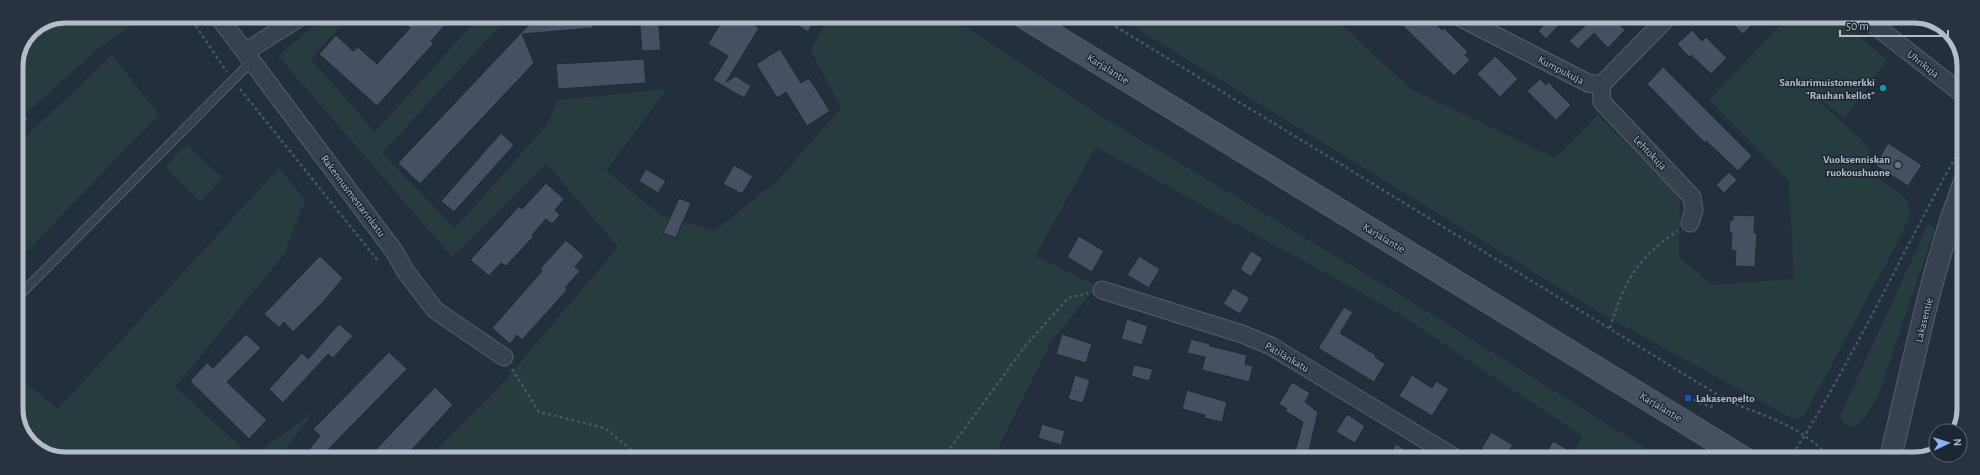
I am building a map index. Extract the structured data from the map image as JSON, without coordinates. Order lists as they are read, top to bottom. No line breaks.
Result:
{"streets":{"main road":["Karjalantie"],"street":["Uhrikuja","Kumpukuja","Lehtokuja","Rakennusmestarinkatu","Lakasentie","Pätilänkatu"]},"crossings":[["Kumpukuja","Lehtokuja"]],"places":{"other":["Sankarimuistomerkki \"Rauhan kellot\"","Vuoksenniskan ruokoushuone"],"transit":["Lakasenpelto"]},"scale_bar":"50 m","north":"right"}
